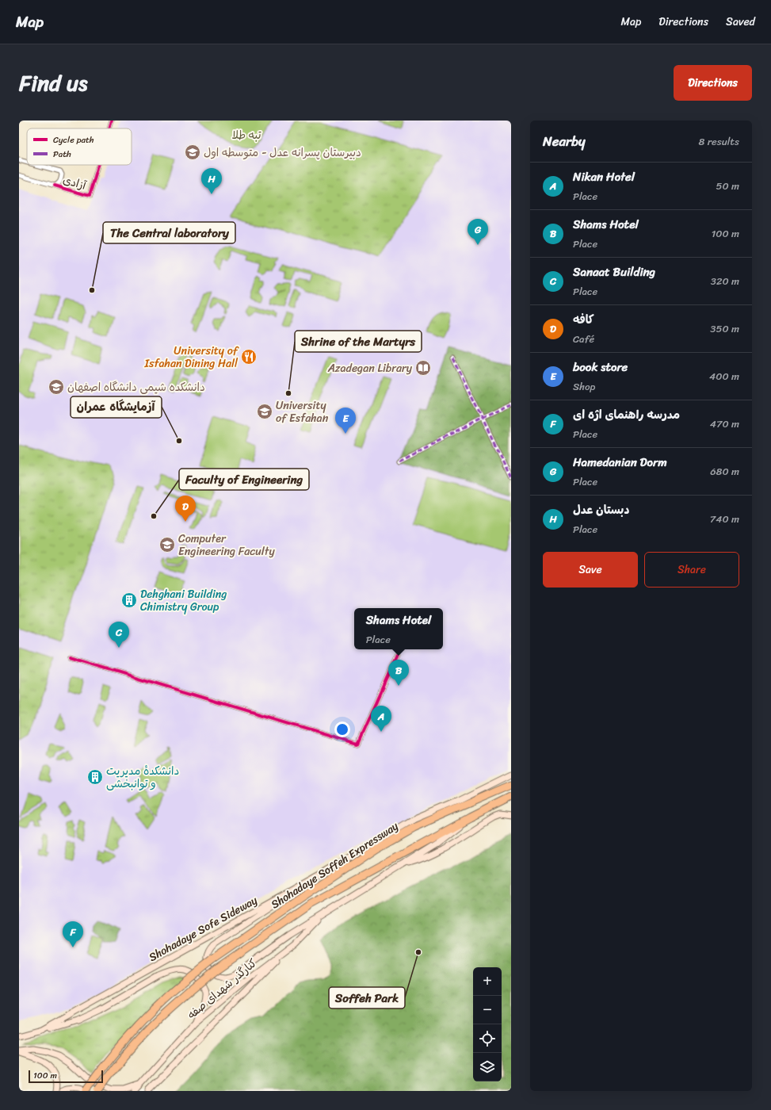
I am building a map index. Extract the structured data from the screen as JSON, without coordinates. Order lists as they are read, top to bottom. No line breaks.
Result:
{"streets":{"highway":["Shohadaye Soffeh Expressway"],"main road":["Shohadaye Sofe Sideway","کنارگذر شهدای صفه"],"street":["آزادی"]},"parks":["تبه طلا"],"places":{"school or university":["دبیرستان پسرانه عدل - متوسطه اول","دانشکده شیمی دانشگاه اصفهان","University of Esfahan","Computer Engineering Faculty"],"other":["The Central laboratory","Shrine of the Martyrs","آزمایشگاه عمران","Faculty of Engineering","Soffeh Park"],"restaurant":["University of Isfahan Dining Hall"],"library":["Azadegan Library"],"building":["Dehghani Building Chimistry Group","دانشکدهٔ مدیریت و توانبخشی"]},"legend":["Cycle path","Path"],"scale_bar":"100 m","page":{"header":"Map","nav":["Map","Directions","Saved"],"title":"Find us","buttons":["Directions",["Save","Share"]],"heading":["Nearby","8 results"],"list":[{"mark":"A","name":"Nikan Hotel","note":"Place","value":"50 m"},{"mark":"B","name":"Shams Hotel","note":"Place","value":"100 m"},{"mark":"C","name":"Sanaat Building","note":"Place","value":"320 m"},{"mark":"D","name":"کافه","note":"Café","value":"350 m"},{"mark":"E","name":"book store","note":"Shop","value":"400 m"},{"mark":"F","name":"مدرسه راهنمای اژه ای","note":"Place","value":"470 m"},{"mark":"G","name":"Hamedanian Dorm","note":"Place","value":"680 m"},{"mark":"H","name":"دبستان عدل","note":"Place","value":"740 m"}],"pins":["H","G","E","D","C","B","A","F"],"popup":["Shams Hotel","Place"],"map_buttons":["+","−"],"scale":"100 m"}}
